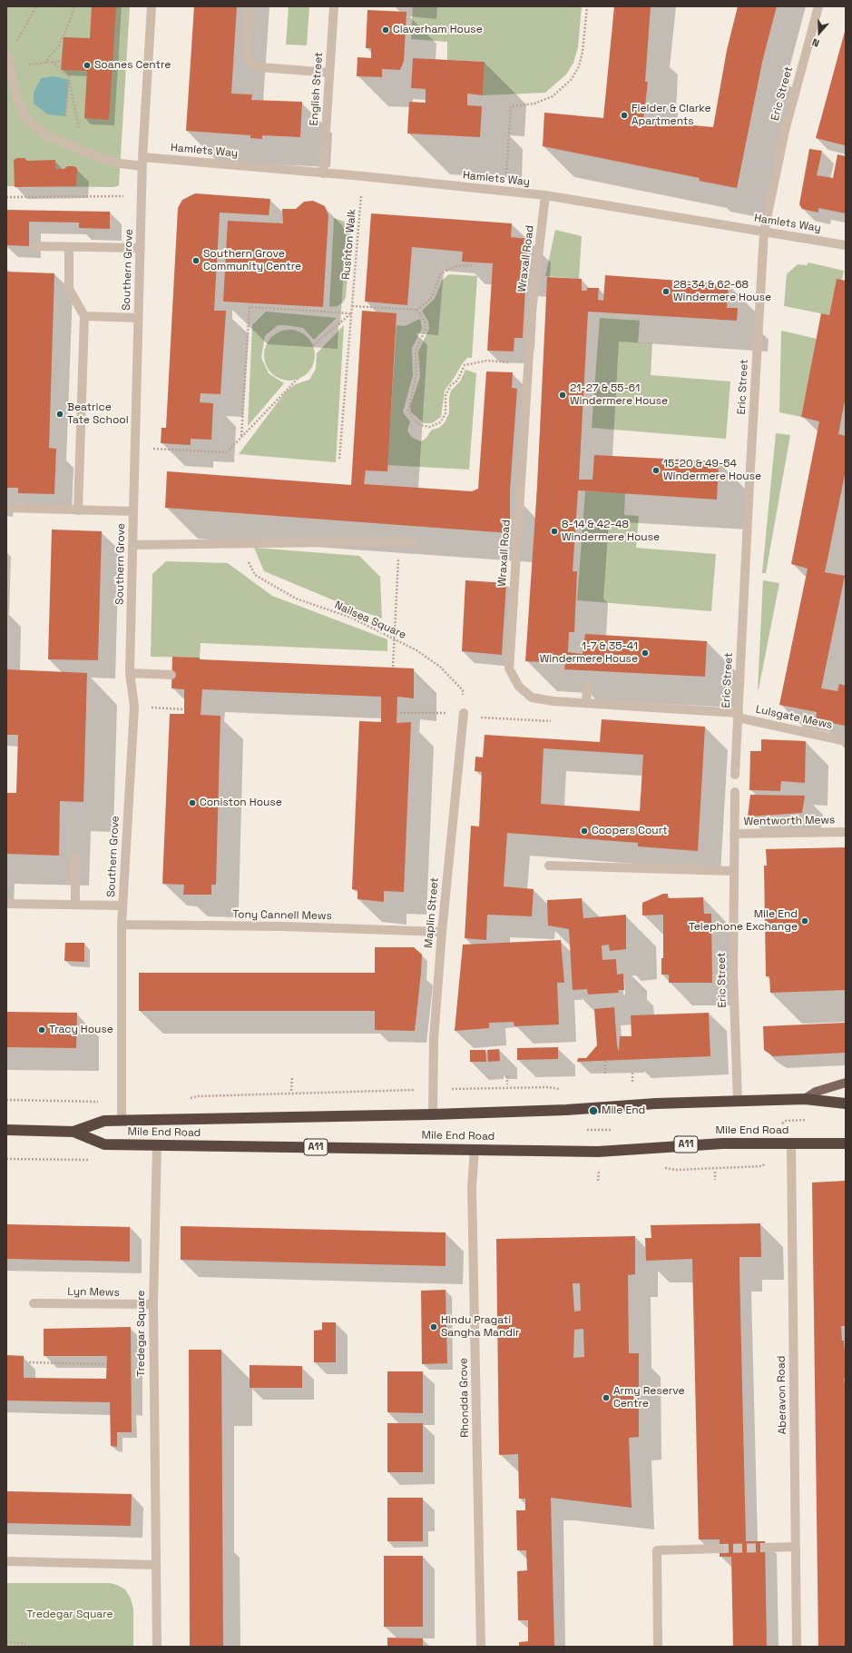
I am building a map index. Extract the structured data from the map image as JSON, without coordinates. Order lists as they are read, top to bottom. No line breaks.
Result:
{"streets":{"highway":["Mile End Road","A11"],"street":["English Street","Eric Street","Hamlets Way","Wraxall Road","Southern Grove","Lulsgate Mews","Wentworth Mews","Maplin Street","Tony Cannell Mews","Lyn Mews","Tredegar Square","Aberavon Road","Rhondda Grove"],"path":["Rushton Walk","Nailsea Square"]},"crossings":[["English Street","Hamlets Way"],["Eric Street","Hamlets Way"],["Eric Street","Wraxall Road"],["Eric Street","Lulsgate Mews"],["Eric Street","Wentworth Mews"],["Eric Street","Mile End Road"],["Hamlets Way","Rushton Walk"],["Hamlets Way","Wraxall Road"],["Hamlets Way","Southern Grove"],["Wraxall Road","Lulsgate Mews"],["Southern Grove","Tony Cannell Mews"],["Southern Grove","Mile End Road"],["Nailsea Square","Maplin Street"],["Maplin Street","Tony Cannell Mews"],["Maplin Street","Mile End Road"],["Mile End Road","Tredegar Square"],["Mile End Road","Aberavon Road"],["Mile End Road","Rhondda Grove"],["Lyn Mews","Tredegar Square"]],"parks":["Tredegar Square"],"places":["Claverham House","Soanes Centre","Fielder & Clarke Apartments","Southern Grove Community Centre","28-34 & 62-68 Windermere House","21-27 & 55-61 Windermere House","Beatrice Tate School","15-20 & 49-54 Windermere House","8-14 & 42-48 Windermere House","1-7 & 35-41 Windermere House","Coniston House","Coopers Court","Mile End Telephone Exchange","Tracy House","Mile End","Hindu Pragati Sangha Mandir","Army Reserve Centre"],"north":"bottom"}
